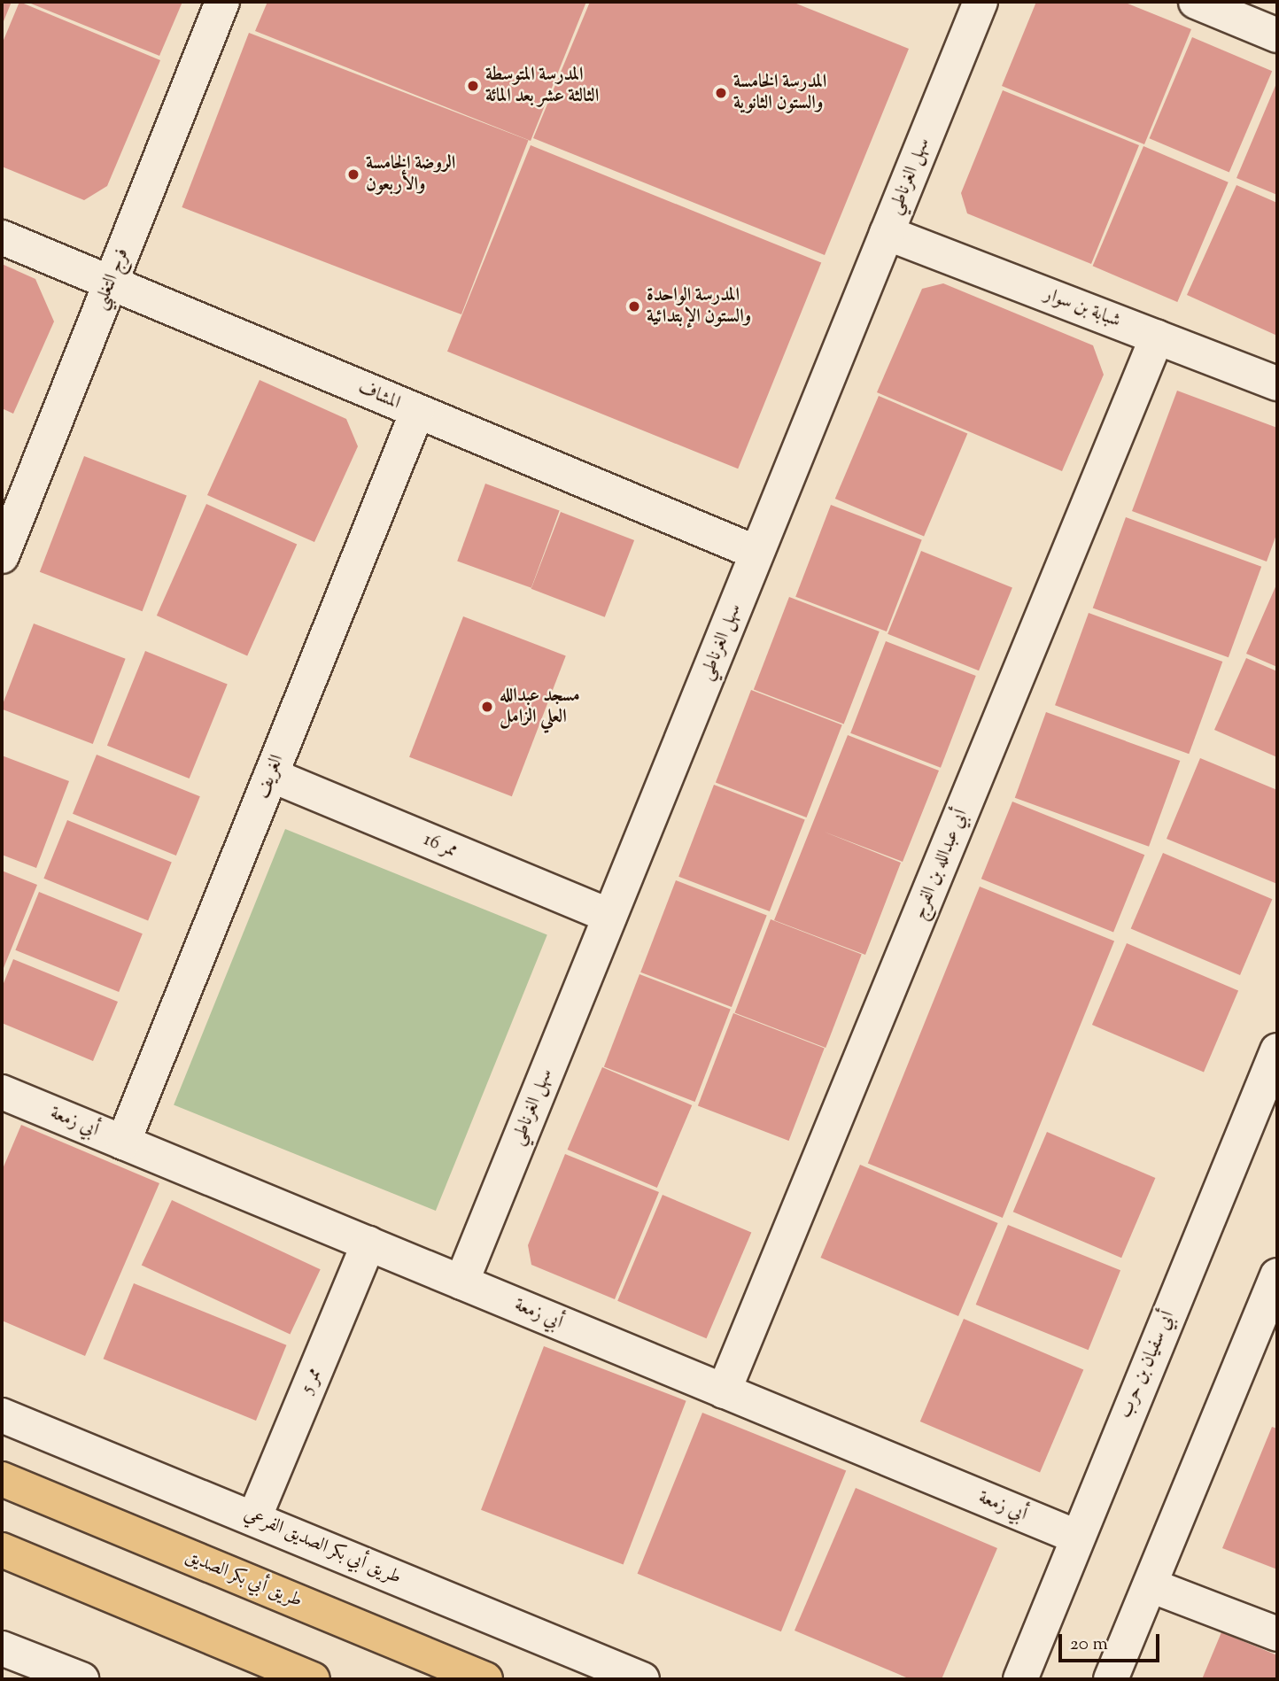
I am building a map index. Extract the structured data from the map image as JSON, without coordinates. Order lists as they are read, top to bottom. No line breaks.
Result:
{"streets":{"main road":["طريق أبي بكر الصديق"],"street":["سهل الغرناطي","فرج التغلبي","شبابة بن سوار","المشاف","الغريف","ممر 16","أبي عبدالله بن الفرج","أبي زمعة","أبي سفيان بن حرب","ممر 5","طريق أبي بكر الصديق الفرعي"]},"crossings":[["سهل الغرناطي","شبابة بن سوار"],["سهل الغرناطي","المشاف"],["سهل الغرناطي","ممر 16"],["سهل الغرناطي","أبي زمعة"],["فرج التغلبي","المشاف"],["شبابة بن سوار","أبي عبدالله بن الفرج"],["المشاف","الغريف"],["الغريف","ممر 16"],["الغريف","أبي زمعة"],["أبي عبدالله بن الفرج","أبي زمعة"],["أبي زمعة","أبي سفيان بن حرب"],["أبي زمعة","ممر 5"],["ممر 5","طريق أبي بكر الصديق الفرعي"]],"places":["المدرسة المتوسطة الثالثة عشر بعد المائة","المدرسة الخامسة والستون الثانوية","الروضة الخامسة والأربعون","المدرسة الواحدة والستون الإبتدائية","مسجد عبدالله العلي الزامل"],"scale_bar":"20 m"}
